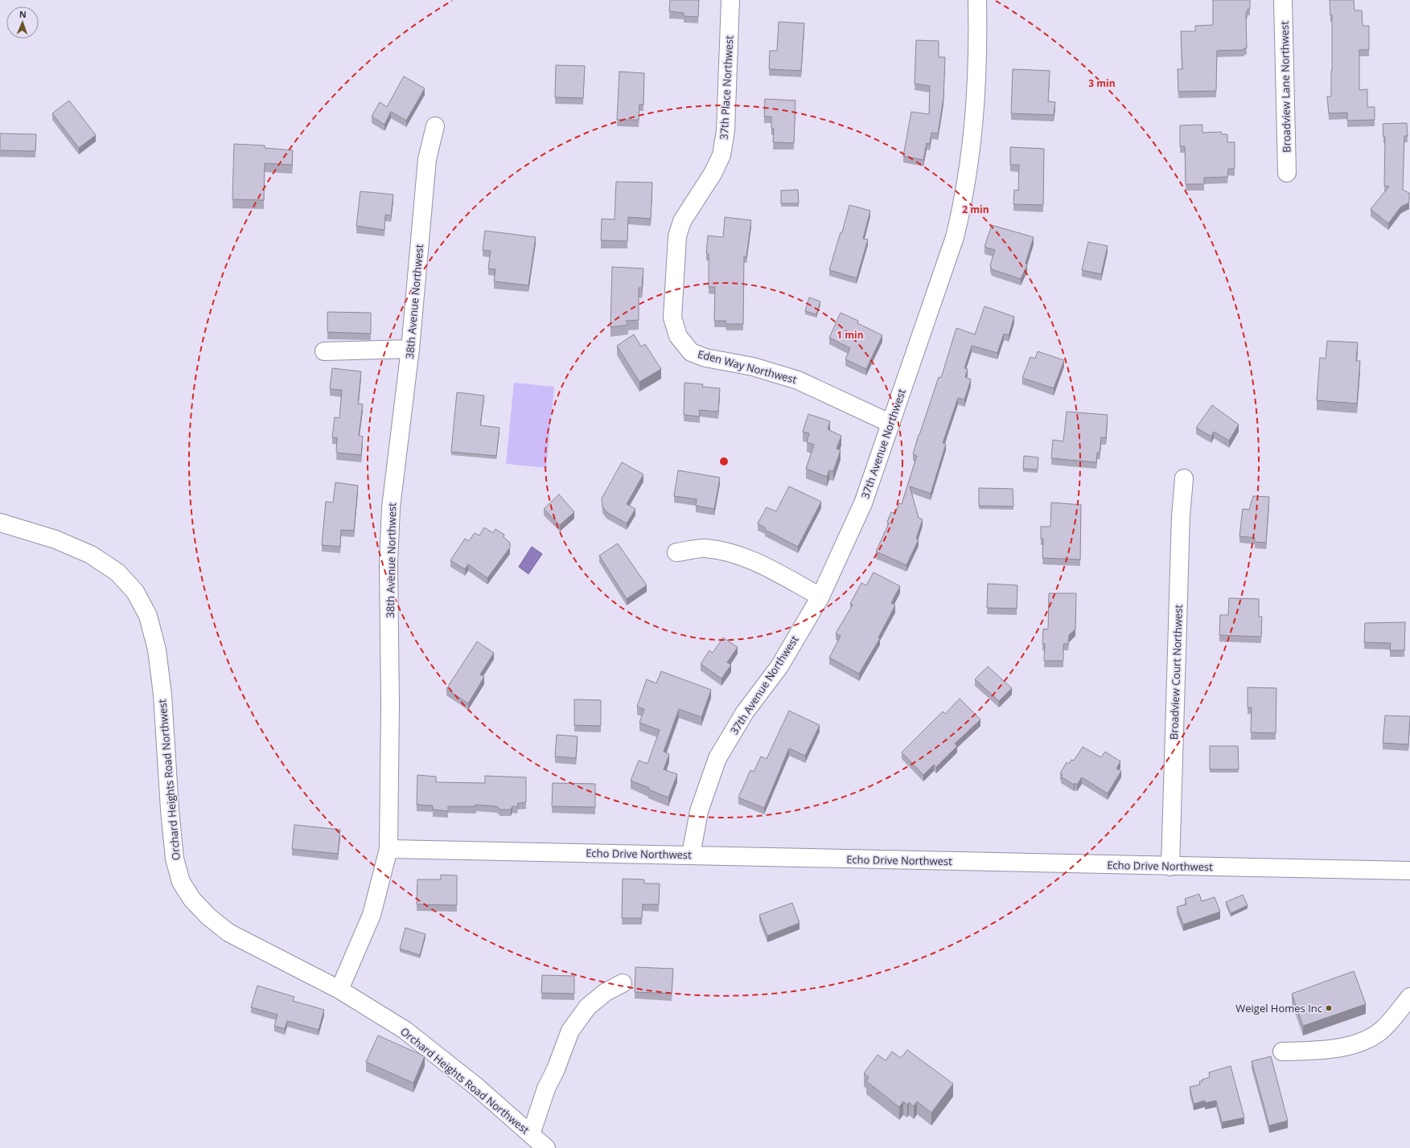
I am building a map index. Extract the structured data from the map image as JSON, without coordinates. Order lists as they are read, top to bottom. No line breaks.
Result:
{"streets":{"street":["Broadview Lane Northwest","37th Place Northwest","38th Avenue Northwest","Eden Way Northwest","37th Avenue Northwest","Broadview Court Northwest","Orchard Heights Road Northwest","Echo Drive Northwest"]},"crossings":[["37th Place Northwest","Eden Way Northwest"],["38th Avenue Northwest","Orchard Heights Road Northwest"],["38th Avenue Northwest","Echo Drive Northwest"],["Eden Way Northwest","37th Avenue Northwest"],["37th Avenue Northwest","Echo Drive Northwest"],["Broadview Court Northwest","Echo Drive Northwest"]],"places":["Weigel Homes Inc"],"north":"top","rings":["3 min","2 min","1 min"]}
